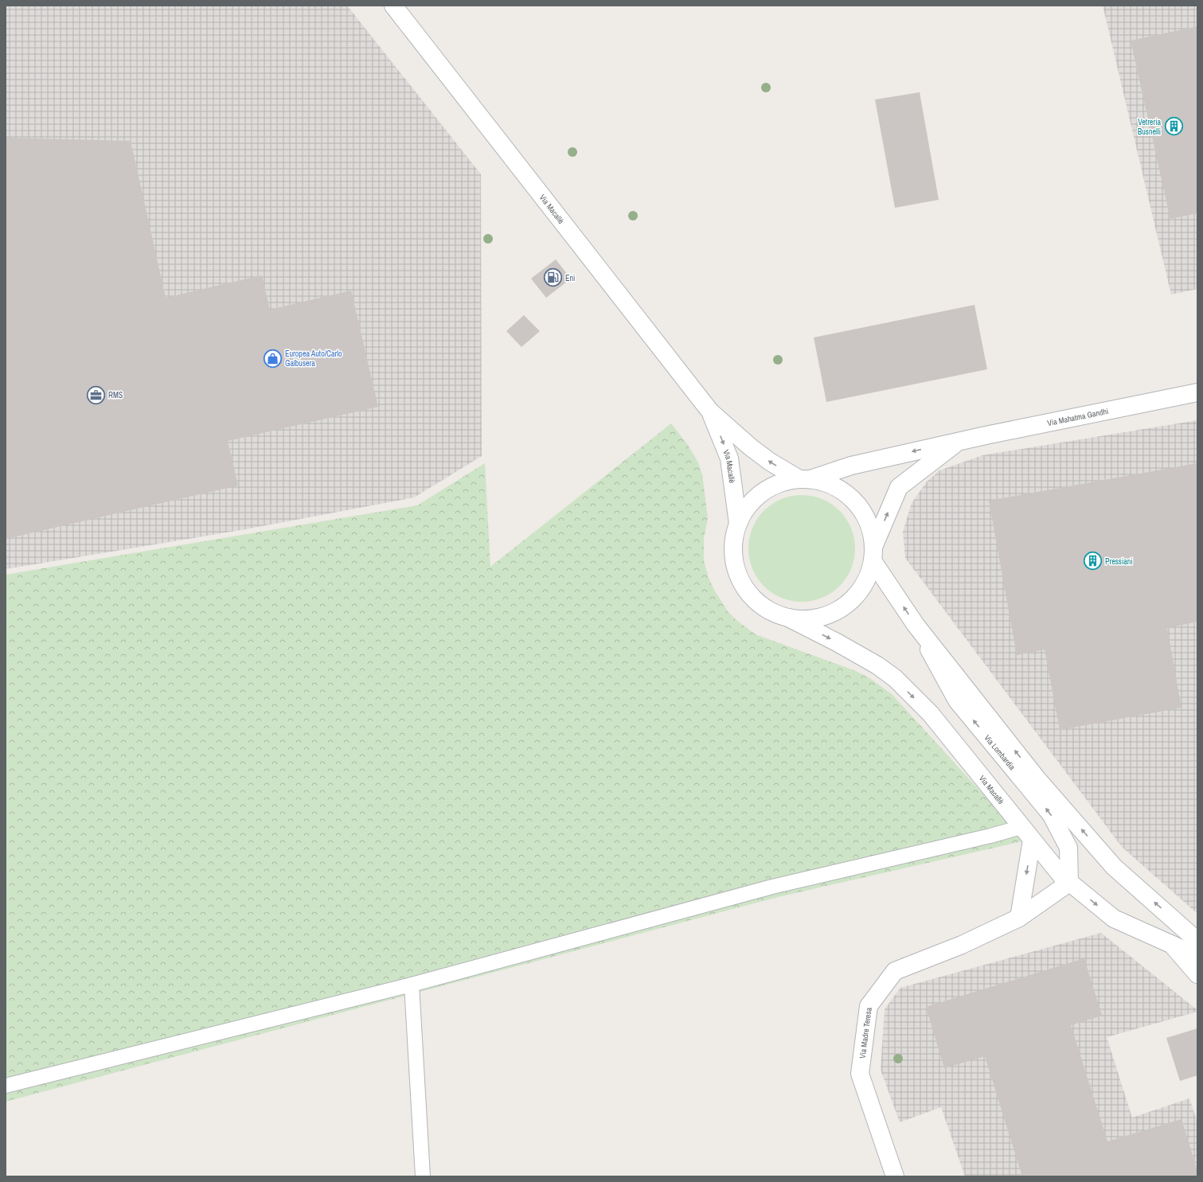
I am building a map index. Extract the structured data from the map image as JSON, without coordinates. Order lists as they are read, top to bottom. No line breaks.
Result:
{"streets":{"street":["Via Macallè","Via Mahatma Gandhi","Via Lombardia","Via Madre Teresa"]},"crossings":[["Via Macallè","Via Mahatma Gandhi"],["Via Macallè","Via Lombardia"],["Via Macallè","Via Madre Teresa"],["Via Lombardia","Via Madre Teresa"]],"places":{"building":["Vetreria Busnelli","Pressiani"],"fuel station":["Eni"],"shop":["Europea Auto/Carlo Galbusera"],"office":["RMS"]}}
